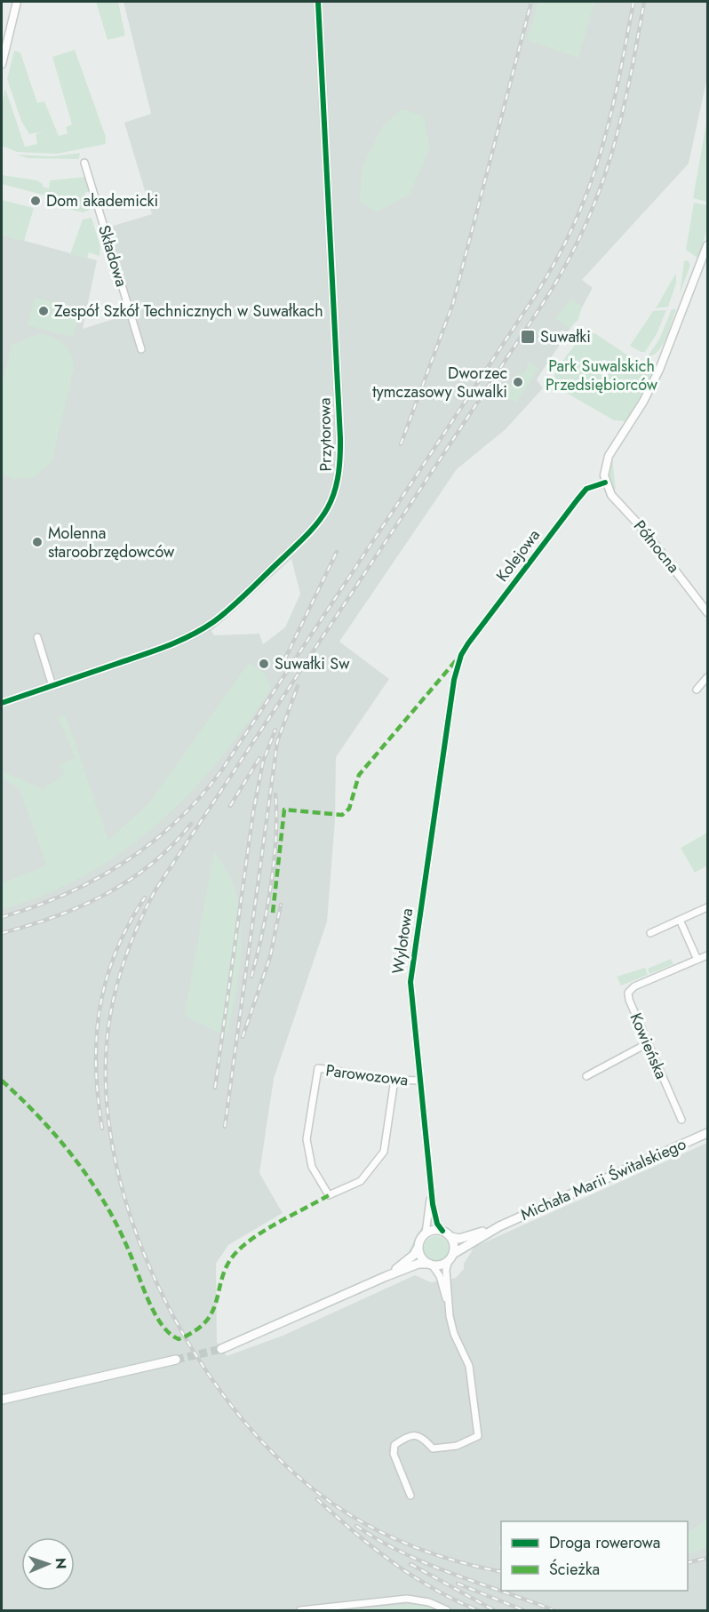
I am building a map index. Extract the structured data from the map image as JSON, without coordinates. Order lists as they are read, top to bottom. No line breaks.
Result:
{"streets":{"main road":["Michała Marii Świtalskiego"],"street":["Składowa","Przytorowa","Północna","Kolejowa","Wylotowa","Kowieńska","Parowozowa"]},"crossings":[["Północna","Kolejowa"],["Kolejowa","Wylotowa"],["Wylotowa","Parowozowa"],["Wylotowa","Michała Marii Świtalskiego"]],"parks":["Park Suwalskich Przedsiębiorców"],"places":{"other":["Dom akademicki","Zespół Szkół Technicznych w Suwałkach","Dworzec tymczasowy Suwalki","Molenna staroobrzędowców","Suwałki Sw"],"transit":["Suwałki"]},"legend":["Droga rowerowa","Ścieżka"],"north":"right"}
